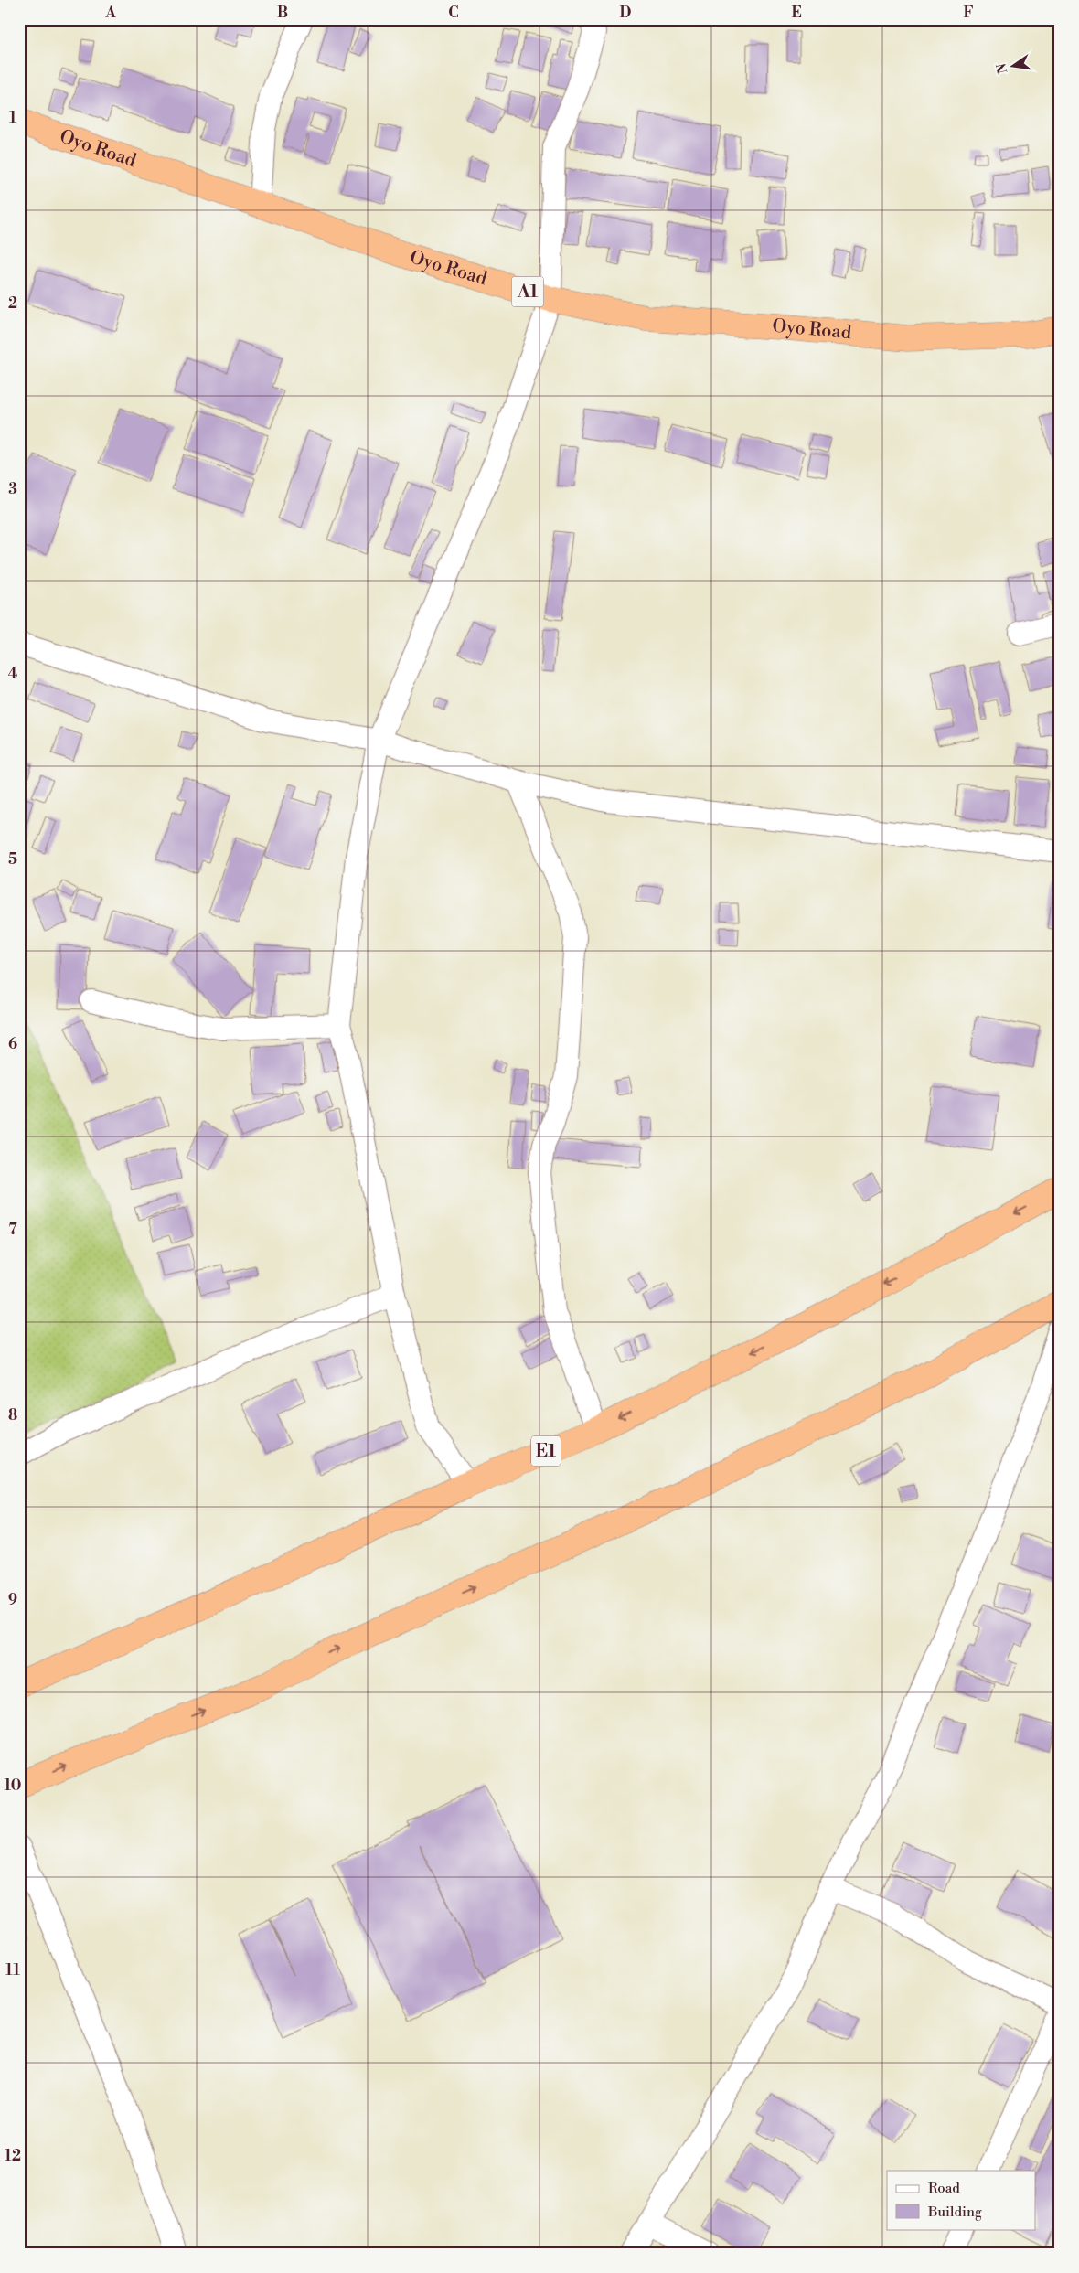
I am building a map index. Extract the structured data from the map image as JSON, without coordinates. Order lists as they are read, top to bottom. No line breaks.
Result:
{"streets":{"highway":["Oyo Road","A1","E1"]},"legend":["Road","Building"],"north":"left","grid":{"columns":["A","B","C","D","E","F"],"rows":["1","2","3","4","5","6","7","8","9","10","11","12"]}}
